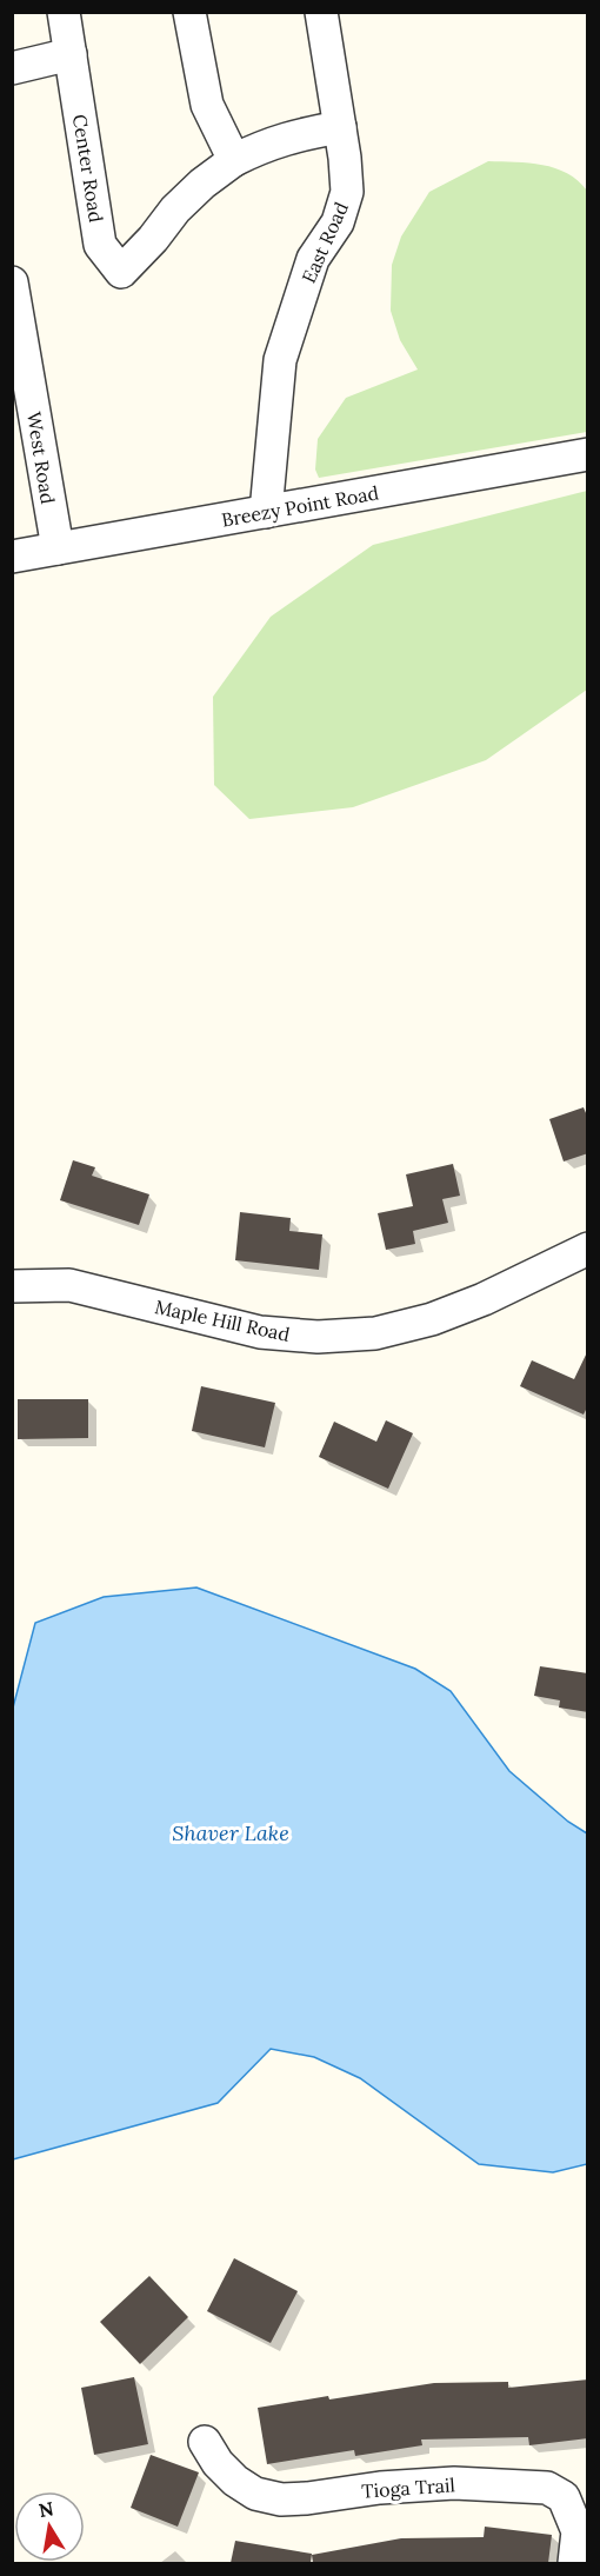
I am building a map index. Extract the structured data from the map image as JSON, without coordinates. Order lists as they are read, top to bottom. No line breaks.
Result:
{"streets":{"street":["Center Road","East Road","West Road","Breezy Point Road","Maple Hill Road","Tioga Trail"]},"crossings":[["East Road","Breezy Point Road"],["West Road","Breezy Point Road"]],"water":["Shaver Lake"],"north":"top"}
